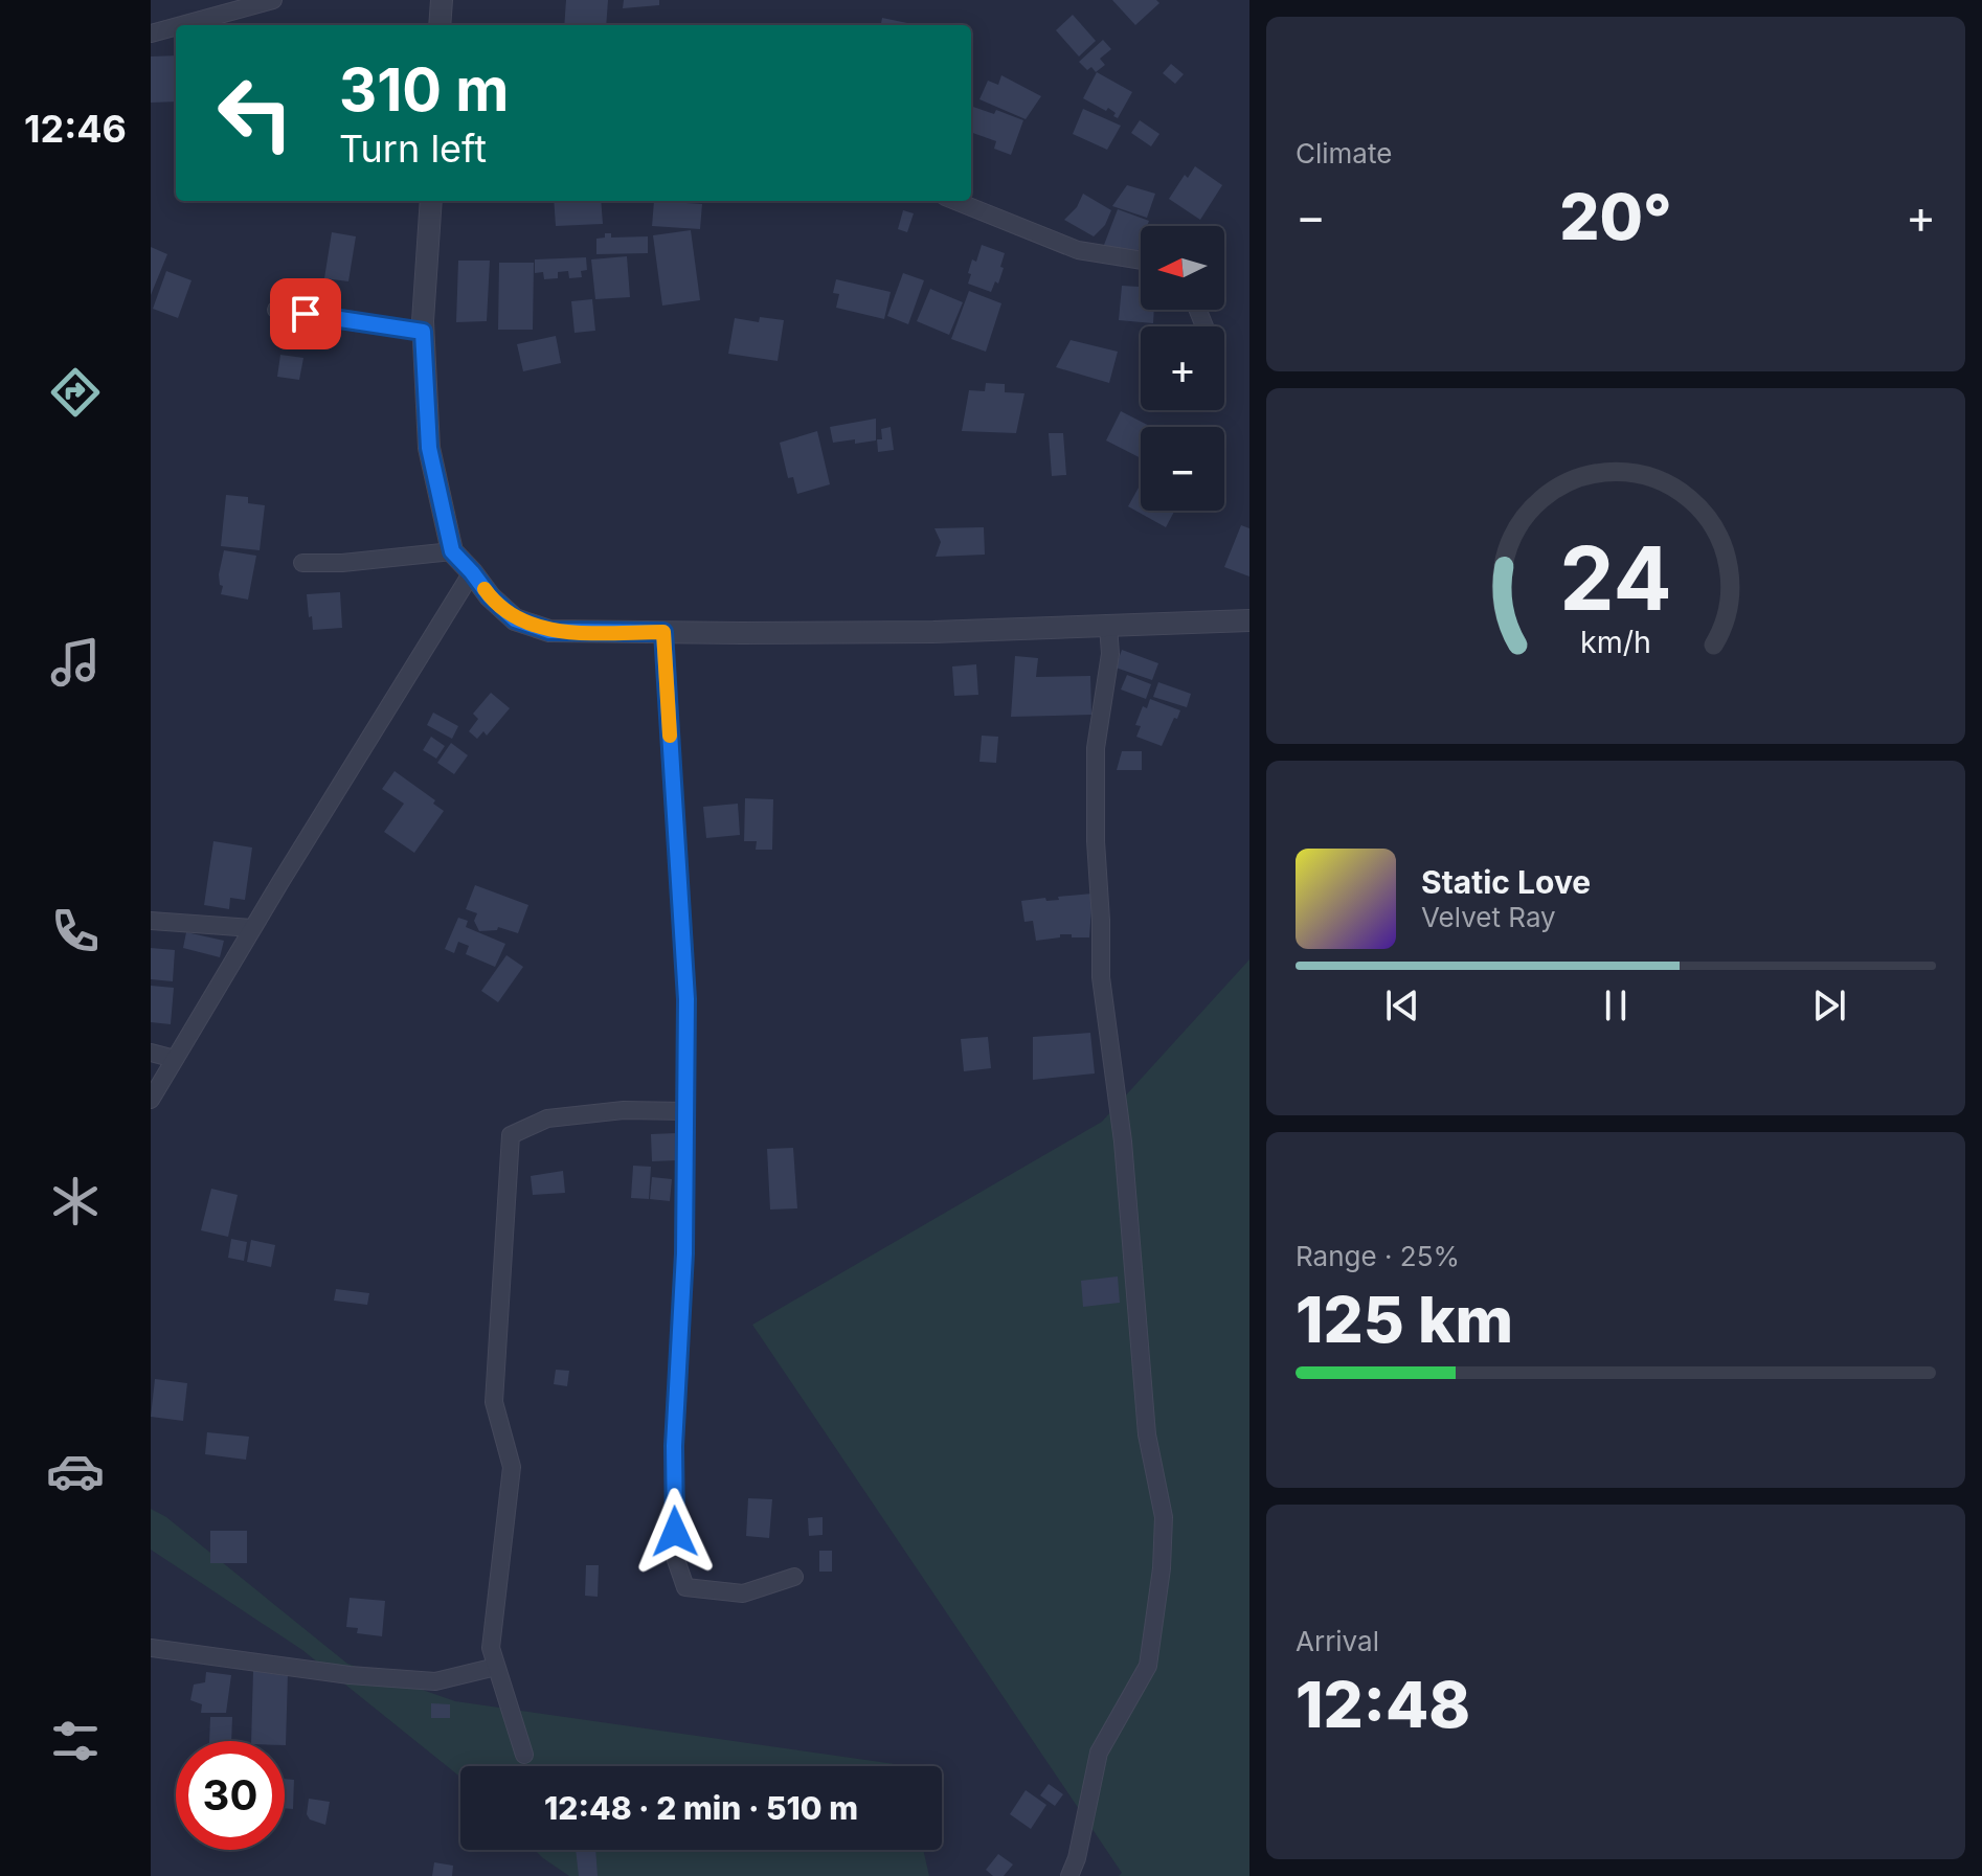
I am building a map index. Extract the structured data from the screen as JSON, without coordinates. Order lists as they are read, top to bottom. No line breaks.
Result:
{"north":"left","page":{"tabs":"12:46","tile":["Climate",["Range · 25%","125 km"],["Arrival","12:48"]],"turn":["310 m","Turn left"],"heat":["−","20°","+"],"map_buttons":["+","−"],"song":["Static Love","Velvet Ray"],"limit":"30","trip":"12:48 · 2 min · 510 m","gauge":["24","km/h"]}}
